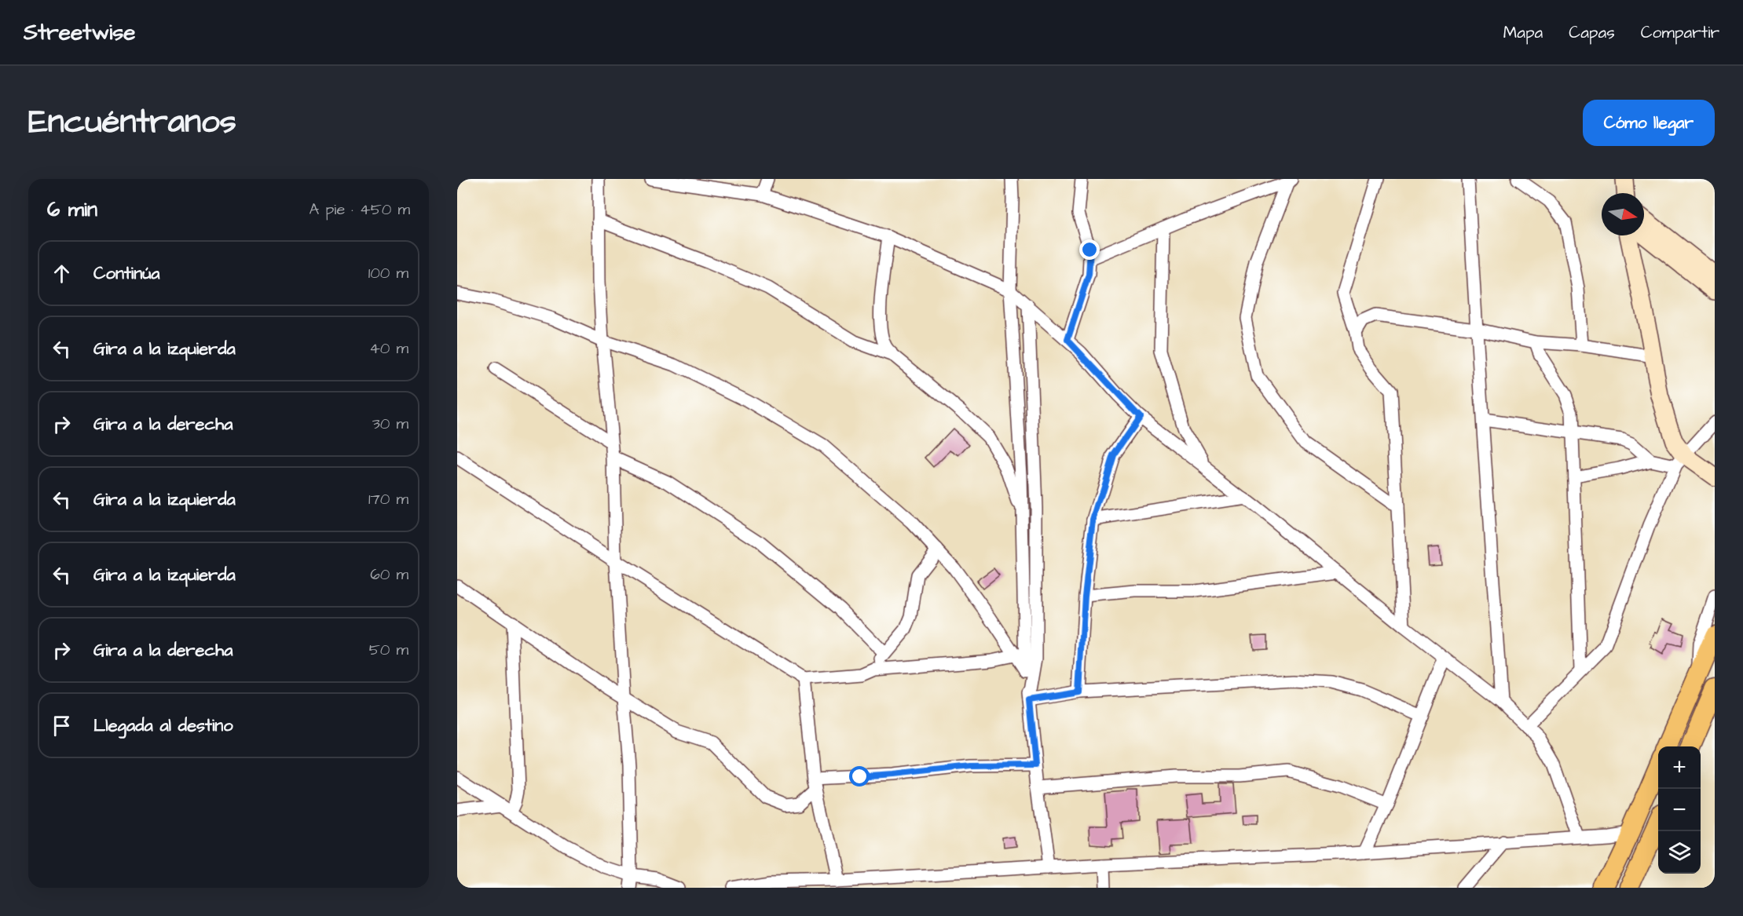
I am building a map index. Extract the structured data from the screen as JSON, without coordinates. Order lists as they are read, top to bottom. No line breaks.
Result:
{"north":"right","page":{"header":"Streetwise","nav":["Mapa","Capas","Compartir"],"title":"Encuéntranos","buttons":"Cómo llegar","heading":["6 min","A pie · 450 m"],"list":[["Continúa","100 m"],["Gira a la izquierda","40 m"],["Gira a la derecha","30 m"],["Gira a la izquierda","170 m"],["Gira a la izquierda","60 m"],["Gira a la derecha","50 m"],"Llegada al destino"],"map_buttons":["+","−"]}}
